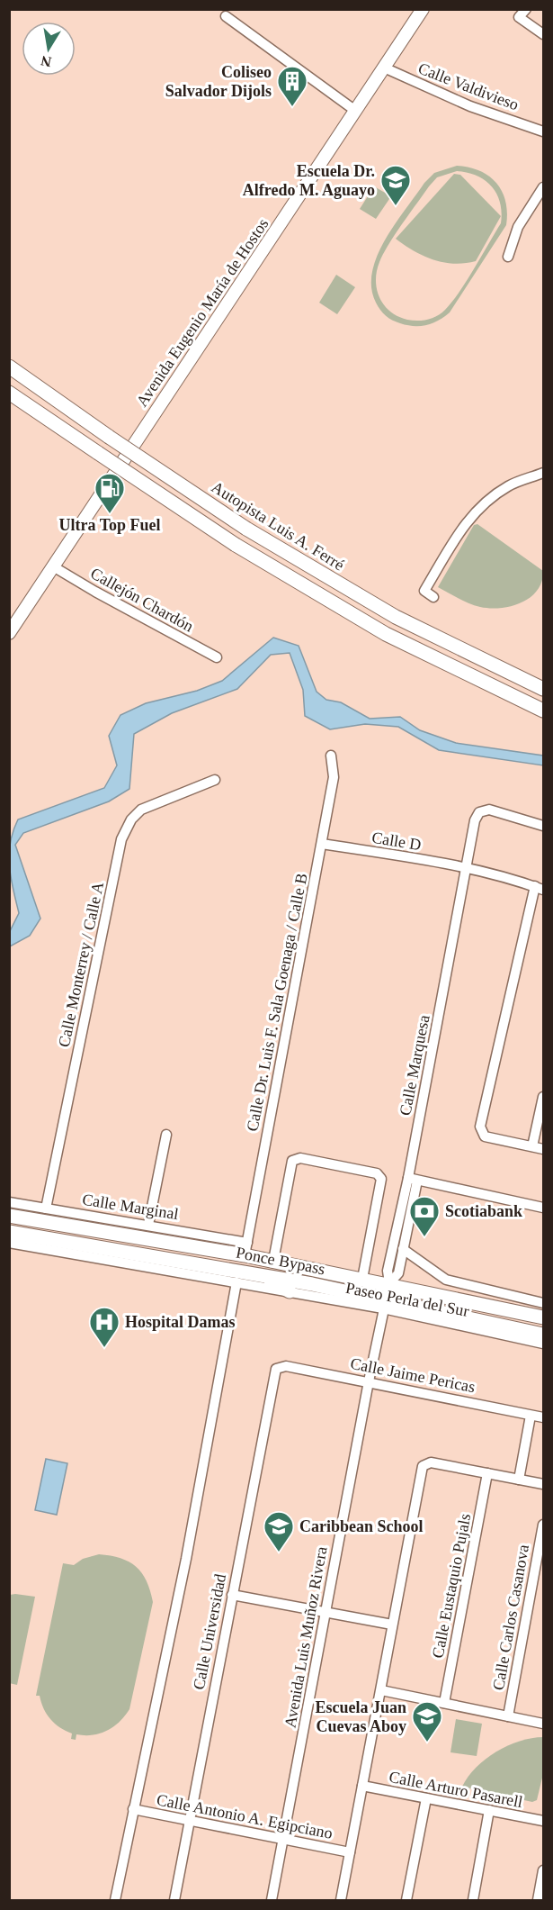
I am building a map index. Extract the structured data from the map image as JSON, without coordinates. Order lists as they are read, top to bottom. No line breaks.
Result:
{"streets":{"highway":["Autopista Luis A. Ferré","Ponce Bypass"],"main road":["Avenida Eugenio María de Hostos"],"street":["Calle Valdivieso","Callejón Chardón","Calle D","Calle Monterrey / Calle A","Calle Dr. Luis F. Sala Goenaga / Calle B","Calle Marquesa","Calle Marginal","Paseo Perla del Sur","Calle Jaime Pericas","Calle Eustaquio Pujals","Calle Carlos Casanova","Calle Universidad","Avenida Luis Muñoz Rivera","Calle Arturo Pasarell","Calle Antonio A. Egipciano"]},"crossings":[["Calle Valdivieso","Avenida Eugenio María de Hostos"],["Avenida Eugenio María de Hostos","Callejón Chardón"],["Calle D","Calle Dr. Luis F. Sala Goenaga / Calle B"],["Calle D","Calle Marquesa"],["Calle Monterrey / Calle A","Calle Marginal"],["Calle Dr. Luis F. Sala Goenaga / Calle B","Calle Marginal"],["Calle Dr. Luis F. Sala Goenaga / Calle B","Ponce Bypass"],["Calle Marquesa","Ponce Bypass"],["Calle Marquesa","Avenida Luis Muñoz Rivera"],["Calle Marginal","Ponce Bypass"],["Ponce Bypass","Paseo Perla del Sur"],["Ponce Bypass","Avenida Luis Muñoz Rivera"],["Paseo Perla del Sur","Avenida Luis Muñoz Rivera"],["Calle Jaime Pericas","Calle Universidad"],["Calle Jaime Pericas","Avenida Luis Muñoz Rivera"],["Calle Universidad","Calle Antonio A. Egipciano"],["Avenida Luis Muñoz Rivera","Calle Antonio A. Egipciano"]],"places":{"building":["Coliseo Salvador Dijols"],"school or university":["Escuela Dr. Alfredo M. Aguayo","Caribbean School","Escuela Juan Cuevas Aboy"],"fuel station":["Ultra Top Fuel"],"bank":["Scotiabank"],"hospital":["Hospital Damas"]},"north":"bottom"}
